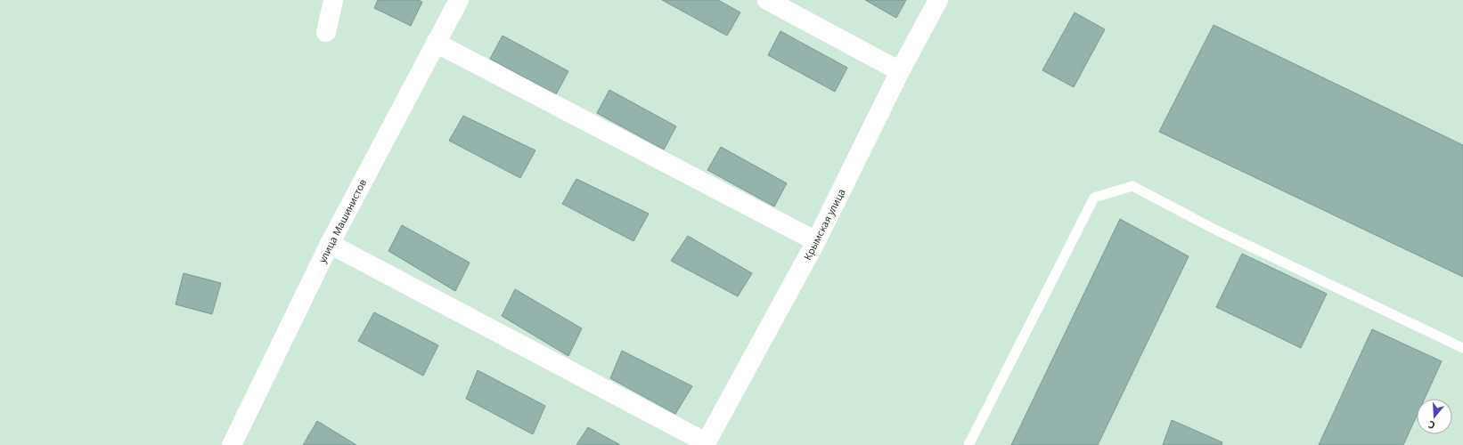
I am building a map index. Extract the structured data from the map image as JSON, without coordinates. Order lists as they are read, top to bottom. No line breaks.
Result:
{"streets":{"street":["улица Машинистов","Крымская улица"]},"north":"bottom"}
